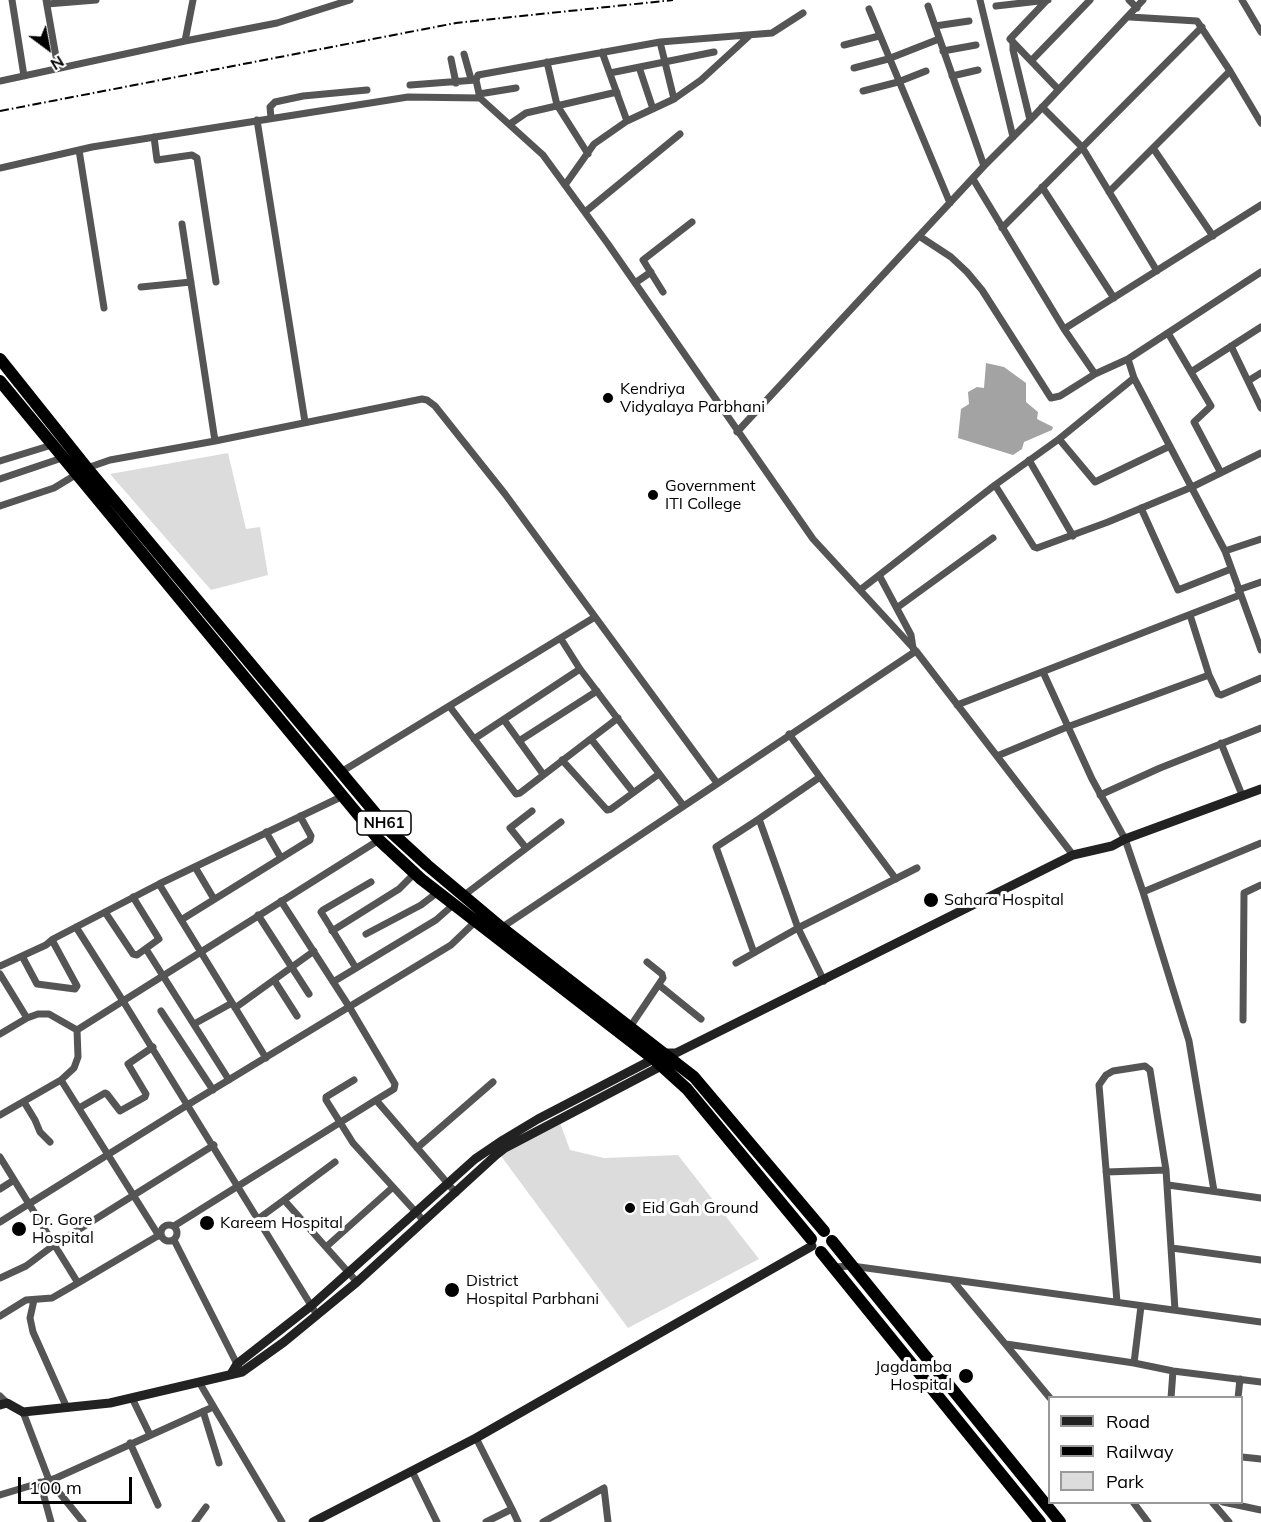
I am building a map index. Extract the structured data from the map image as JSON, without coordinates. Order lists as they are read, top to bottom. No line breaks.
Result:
{"streets":{"highway":["NH61"]},"places":["Kendriya Vidyalaya Parbhani","Government ITI College","Sahara Hospital","Eid Gah Ground","Kareem Hospital","Dr. Gore Hospital","District Hospital Parbhani","Jagdamba Hospital"],"legend":["Road","Railway","Park"],"scale_bar":"100 m","north":"bottom right"}
